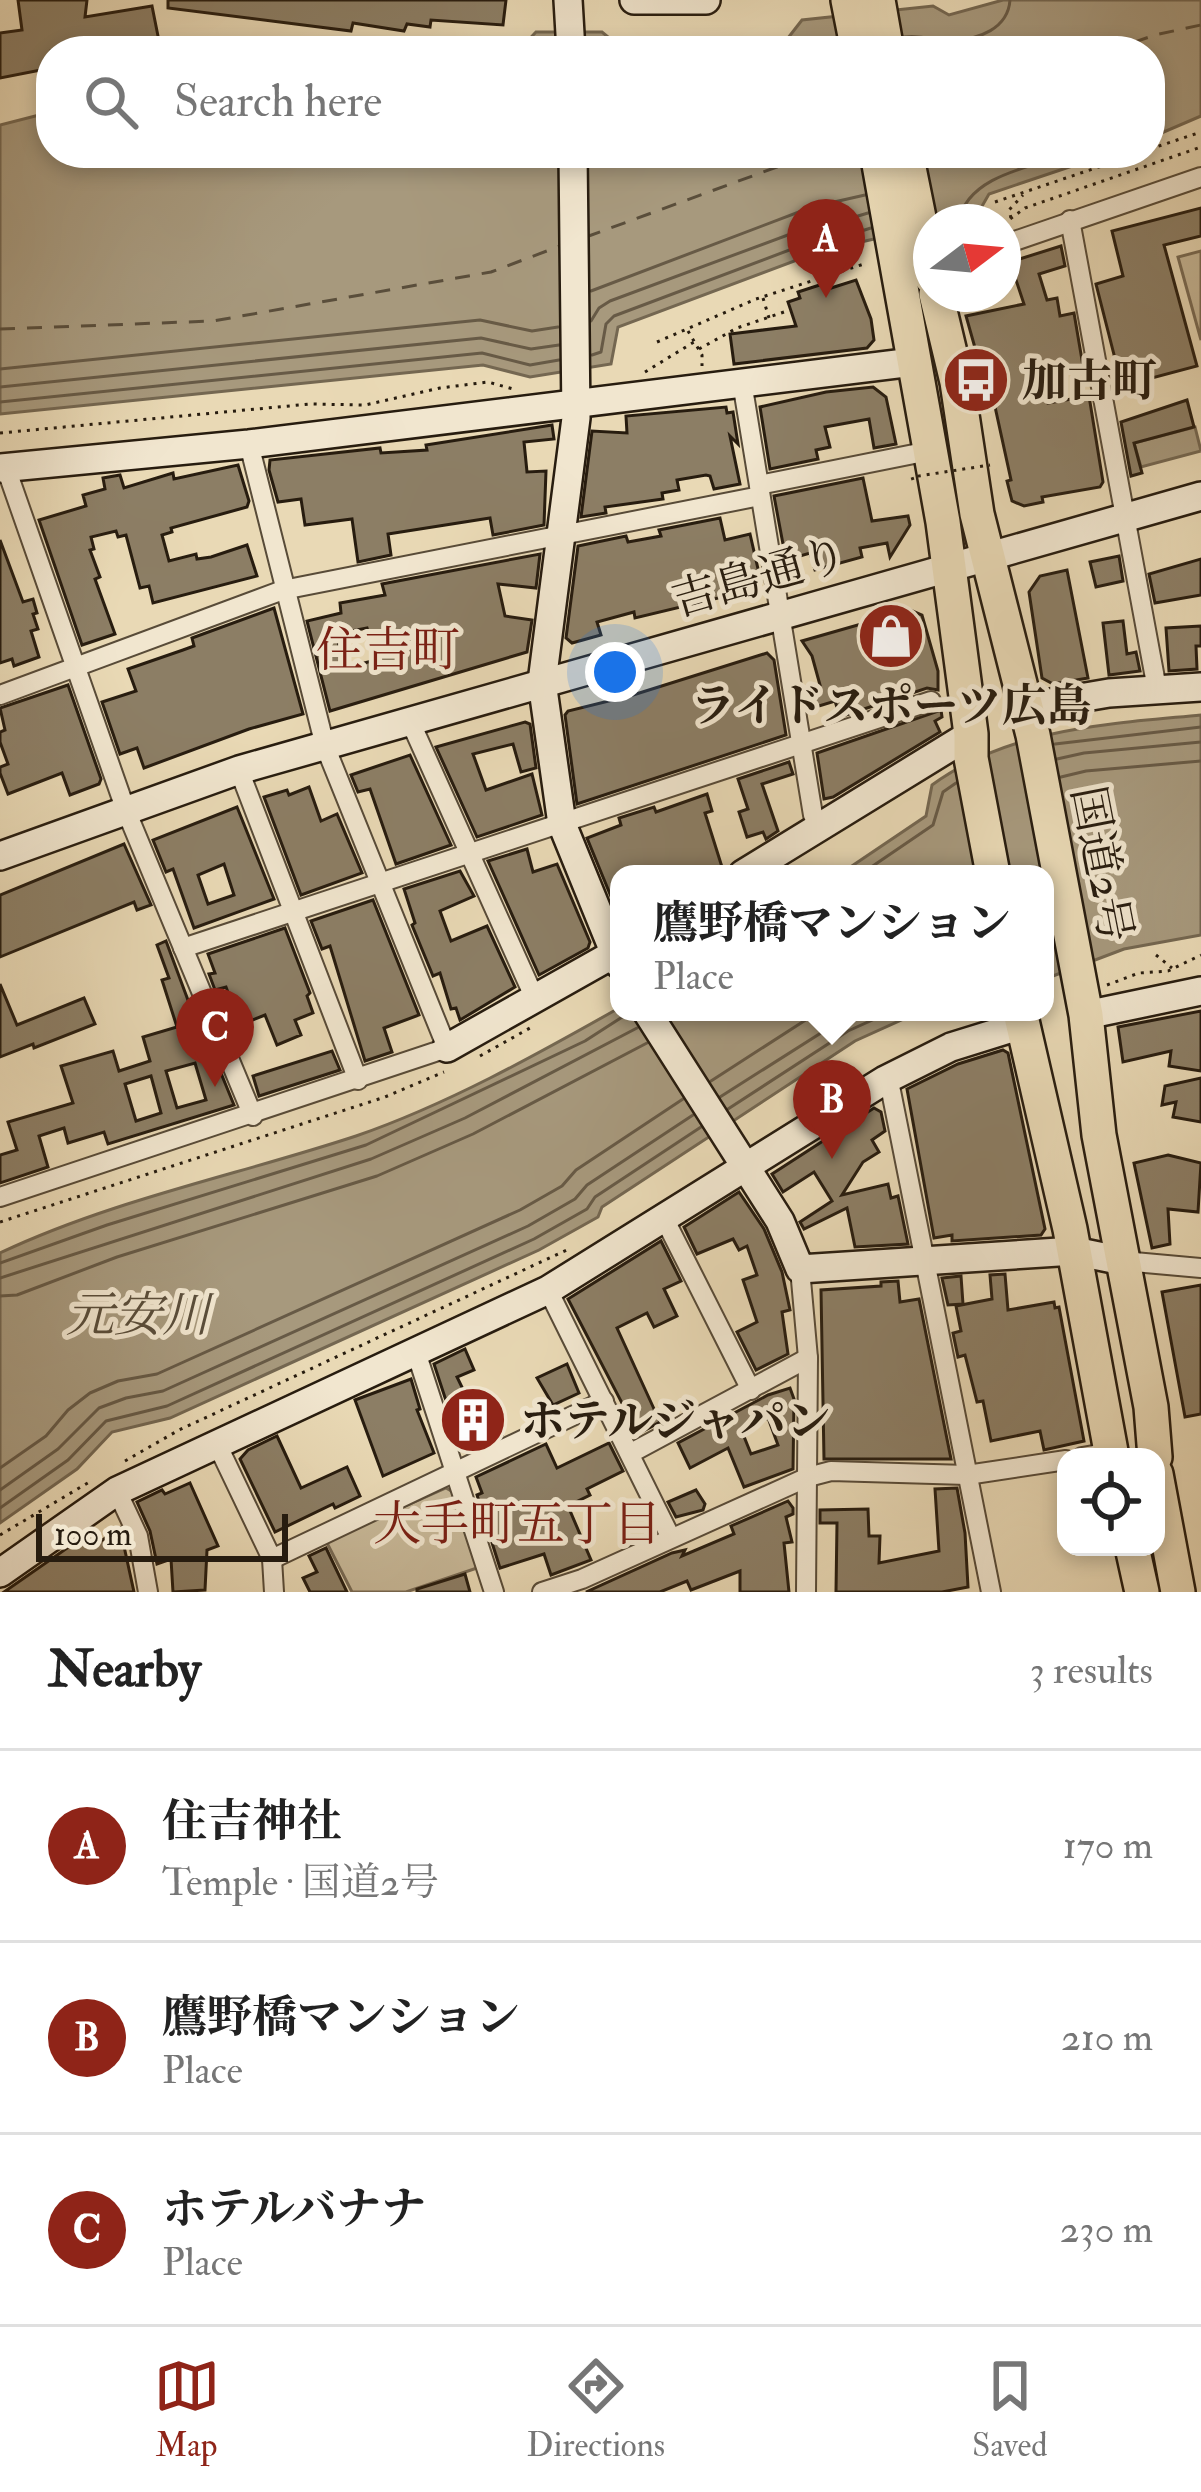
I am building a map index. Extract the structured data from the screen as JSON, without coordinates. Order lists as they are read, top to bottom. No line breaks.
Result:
{"streets":{"highway":["国道2号"],"street":["吉島通り"]},"crossings":[["吉島通り","国道2号"]],"districts":["住吉町","大手町五丁目"],"water":["元安川"],"places":{"bus stop":["加古町"],"shop":["ライドスポーツ広島"],"building":["ホテルジャパン"]},"scale_bar":"100 m","north":"right","page":{"search":"Search here","pins":["A","C","B"],"popup":["鷹野橋マンション","Place"],"scale":"100 m","heading":["Nearby","3 results"],"list":[{"mark":"A","name":"住吉神社","note":"Temple · 国道2号","value":"170 m"},{"mark":"B","name":"鷹野橋マンション","note":"Place","value":"210 m"},{"mark":"C","name":"ホテルバナナ","note":"Place","value":"230 m"}],"nav":["Map","Directions","Saved"]}}
